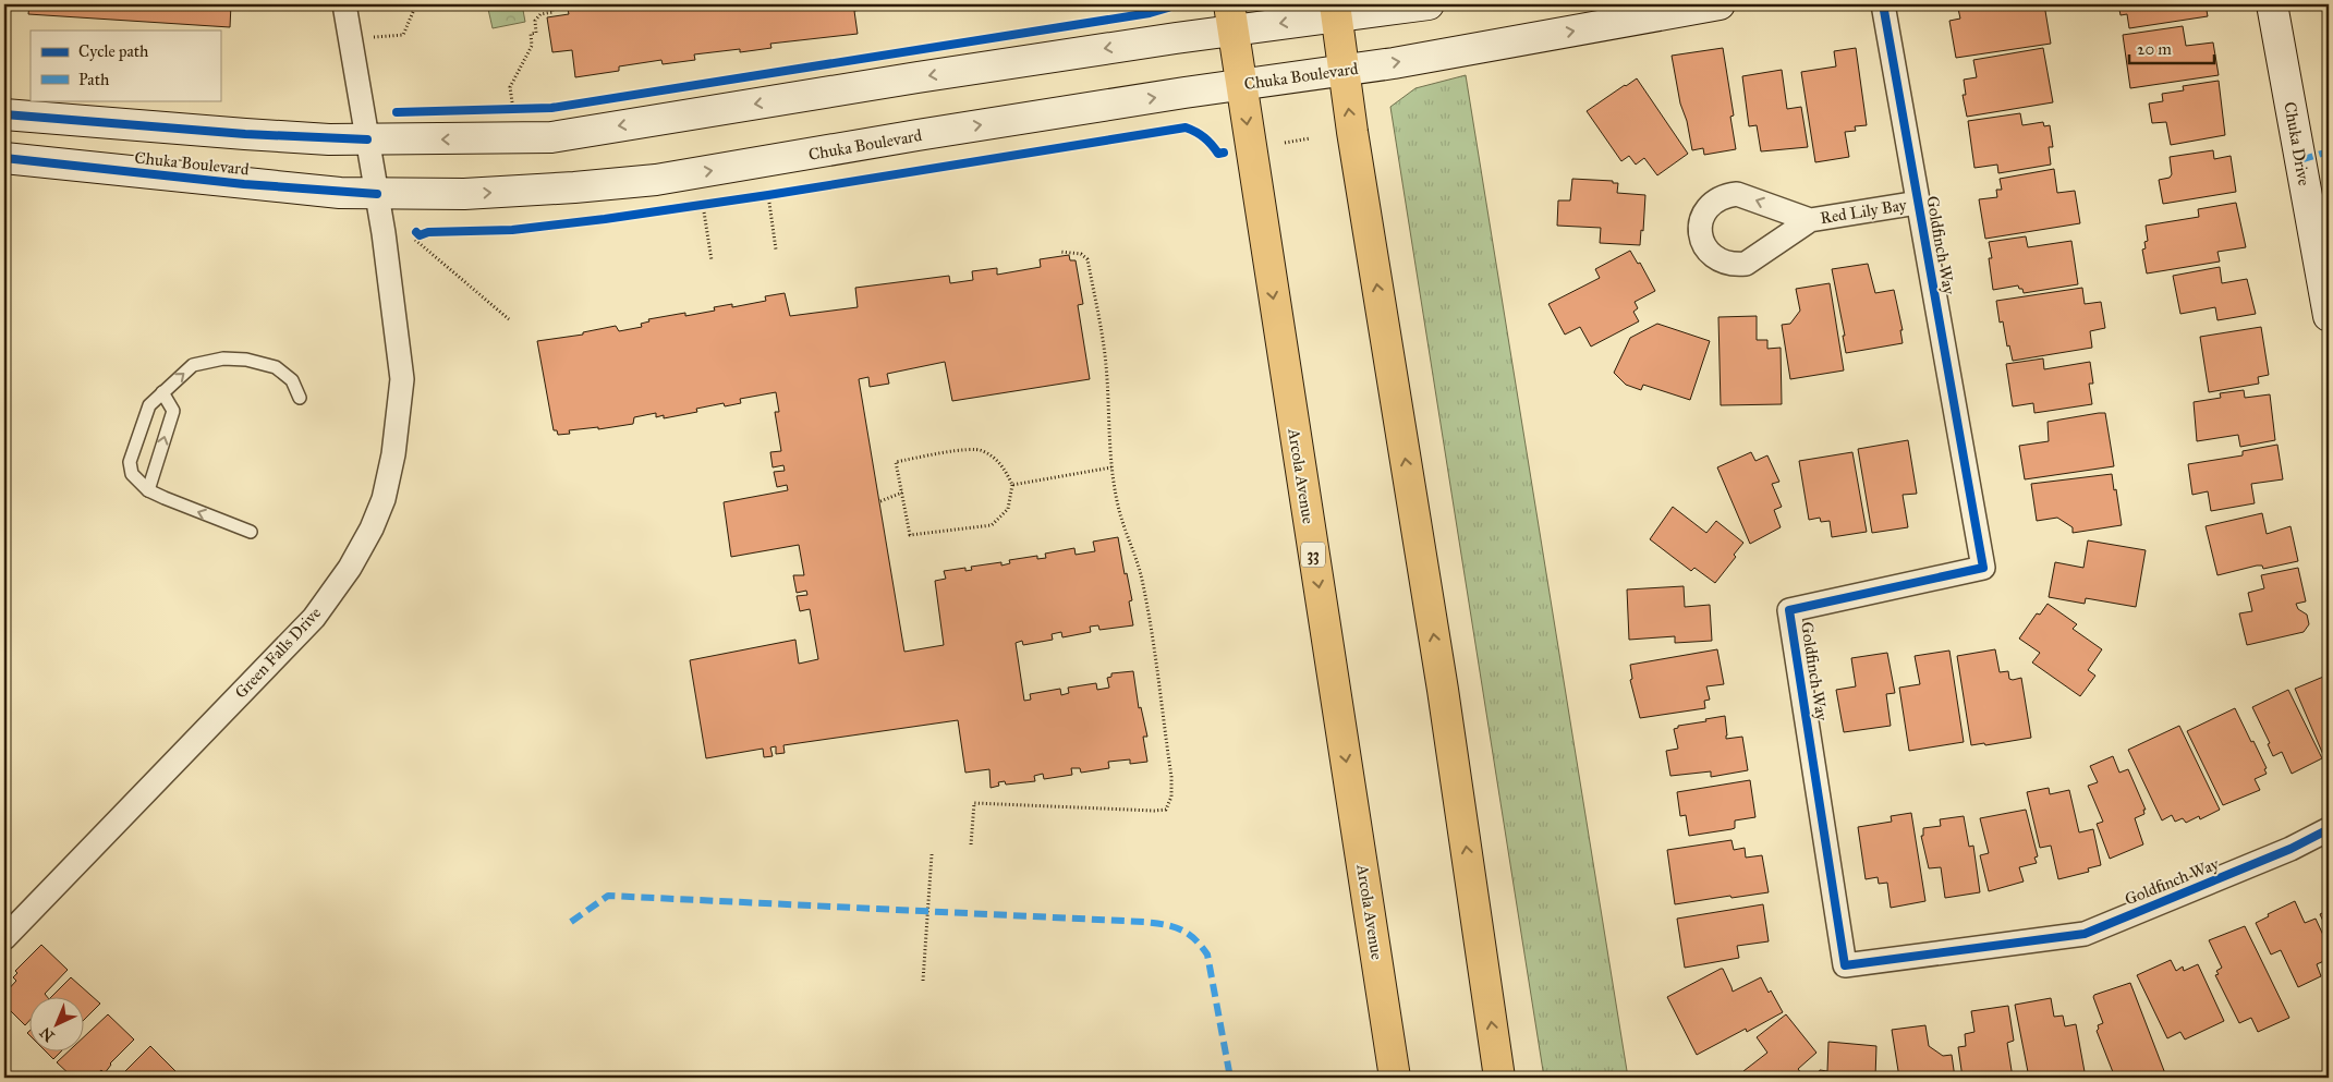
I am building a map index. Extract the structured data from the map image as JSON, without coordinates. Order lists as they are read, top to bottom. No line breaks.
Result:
{"streets":{"main road":["Arcola Avenue","33"],"street":["Chuka Boulevard","Chuka Drive","Red Lily Bay","Goldfinch Way","Green Falls Drive"]},"crossings":[["Chuka Boulevard","Arcola Avenue"],["Chuka Boulevard","Green Falls Drive"],["Red Lily Bay","Goldfinch Way"]],"legend":["Cycle path","Path"],"scale_bar":"20 m","north":"bottom left"}
